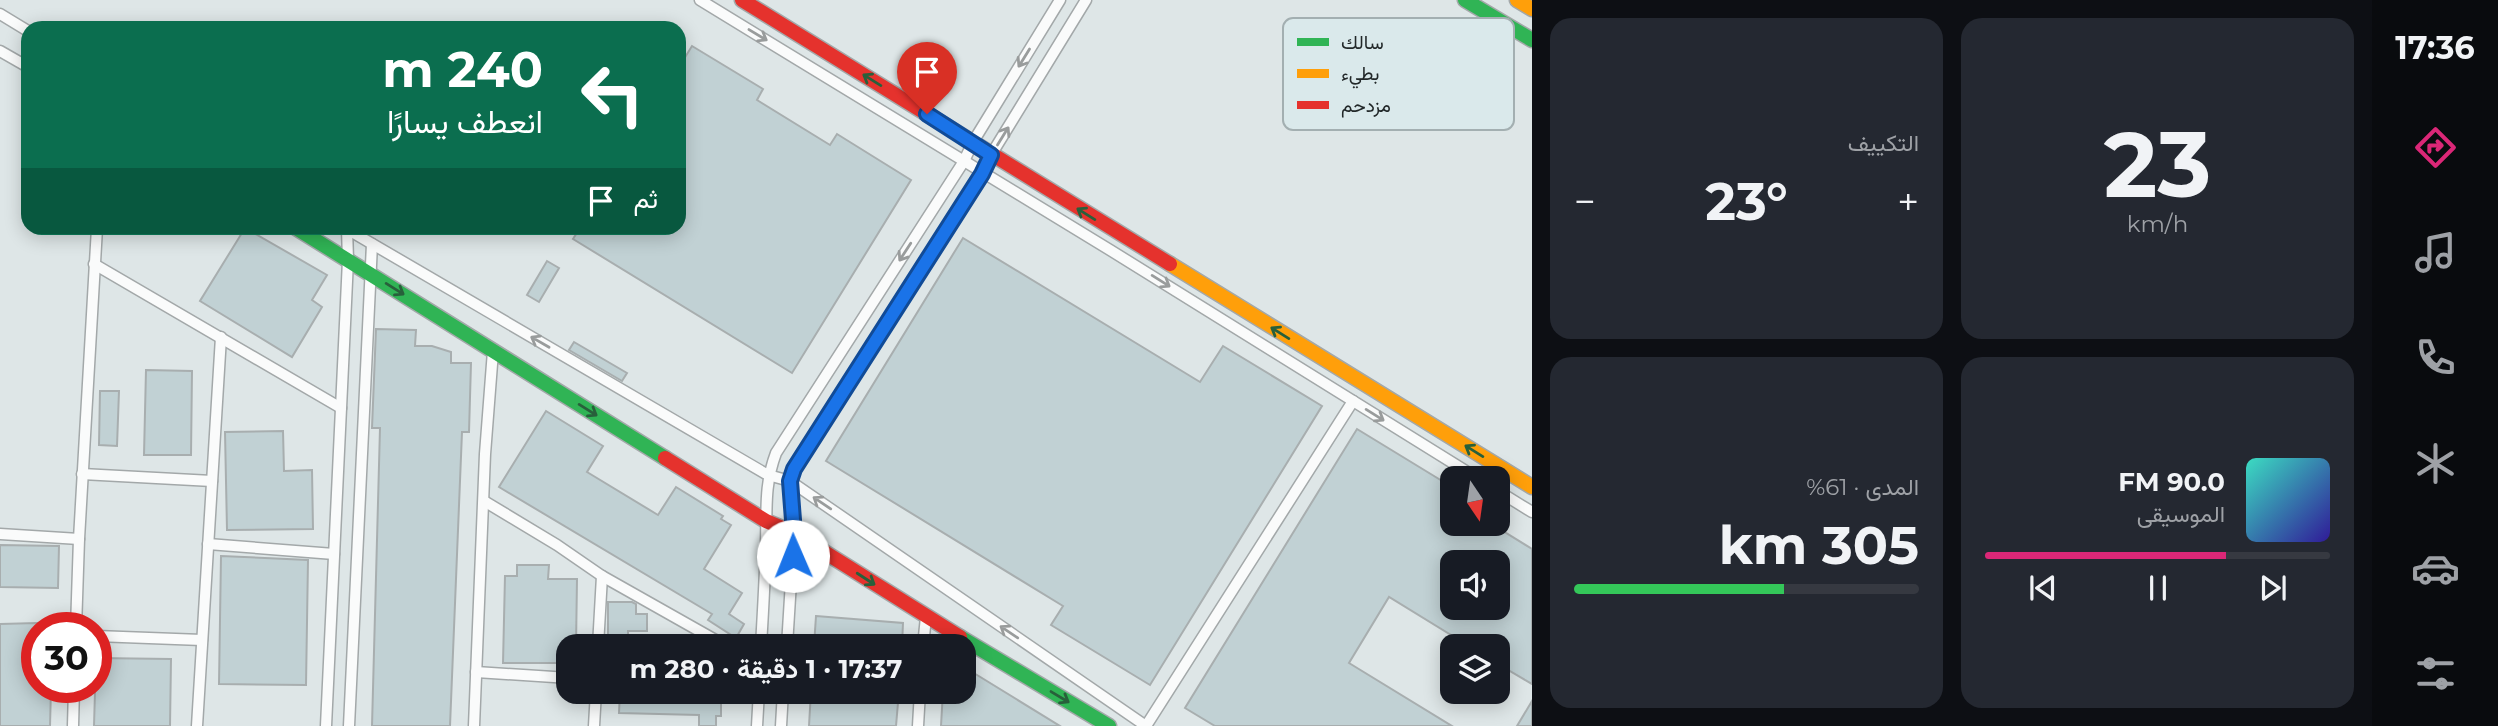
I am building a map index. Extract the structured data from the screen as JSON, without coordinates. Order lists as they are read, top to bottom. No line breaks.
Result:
{"legend":["سالك","بطيء","مزدحم"],"north":"bottom","page":{"tabs":"17:36","tile":[["23","km/h"],"التكييف",["المدى · 61%","305 km"]],"turn":["240 m","انعطف يسارًا"],"then":"ثم","heat":["−","23°","+"],"song":["90.0 FM","الموسيقى"],"limit":"30","trip":"17:37 · 1 دقيقة · 280 m"}}
